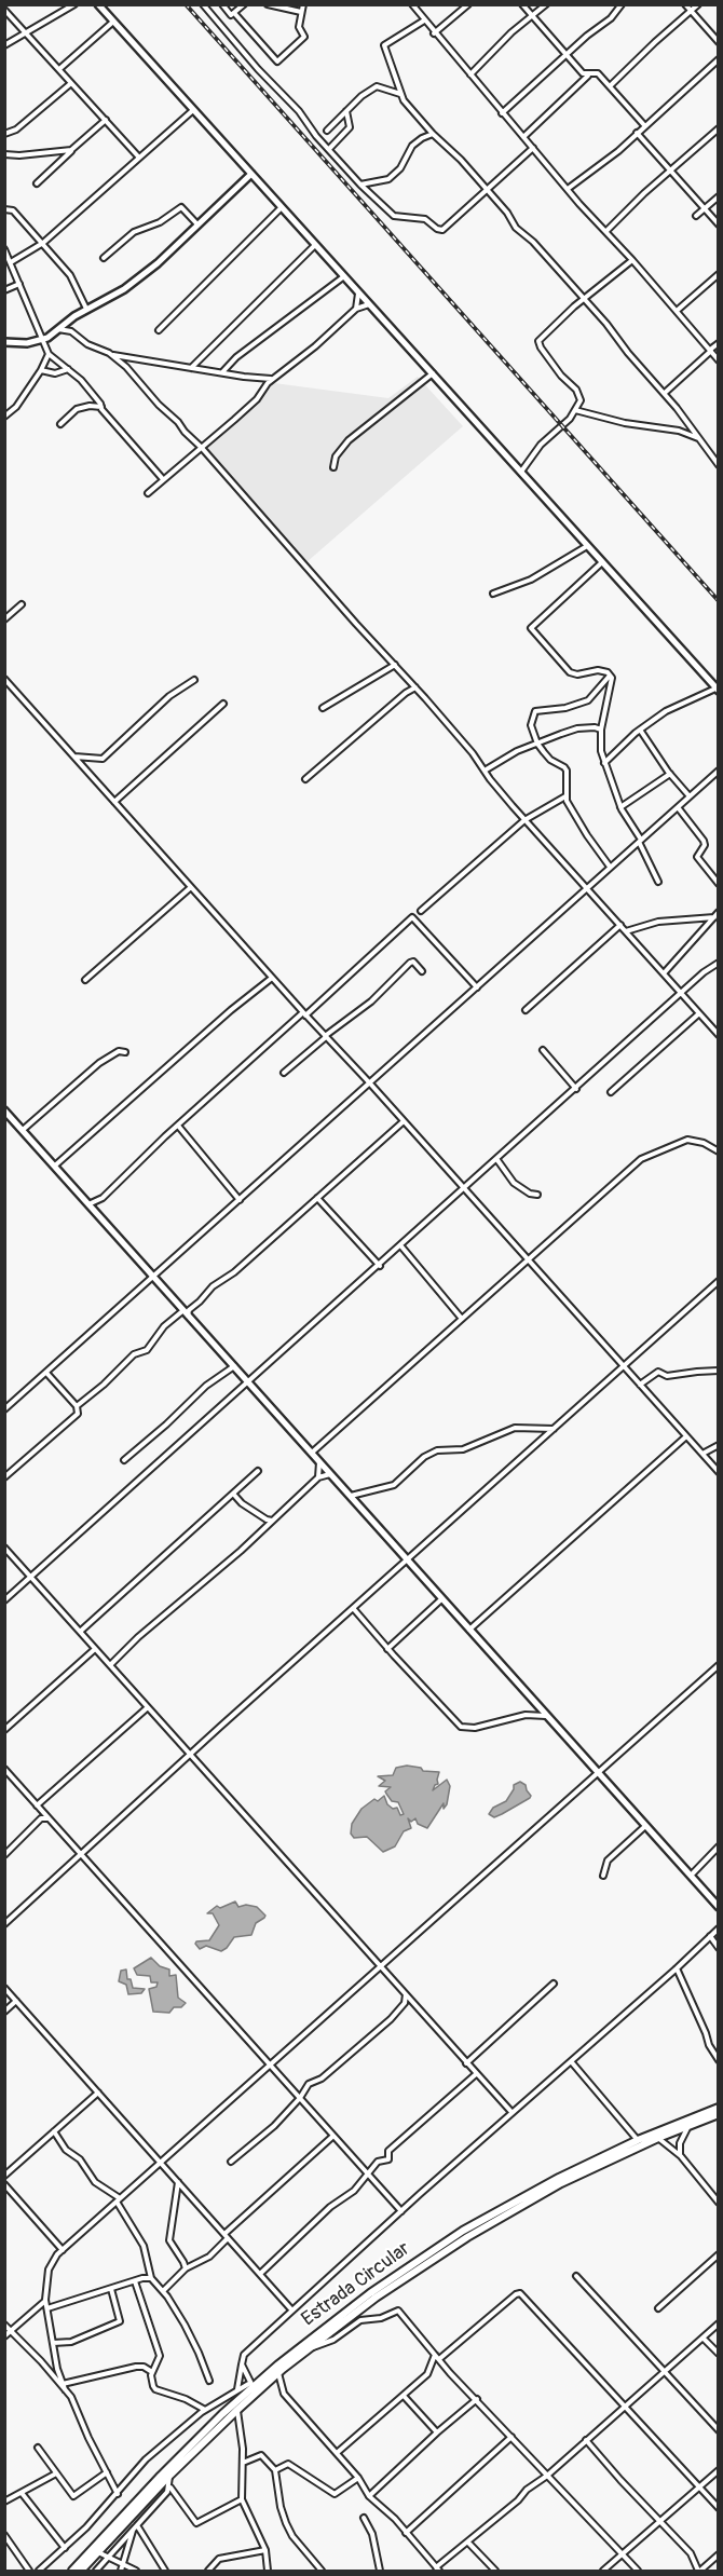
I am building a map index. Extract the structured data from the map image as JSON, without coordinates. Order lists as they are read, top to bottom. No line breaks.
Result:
{"streets":{"main road":["Estrada Circular"]}}
